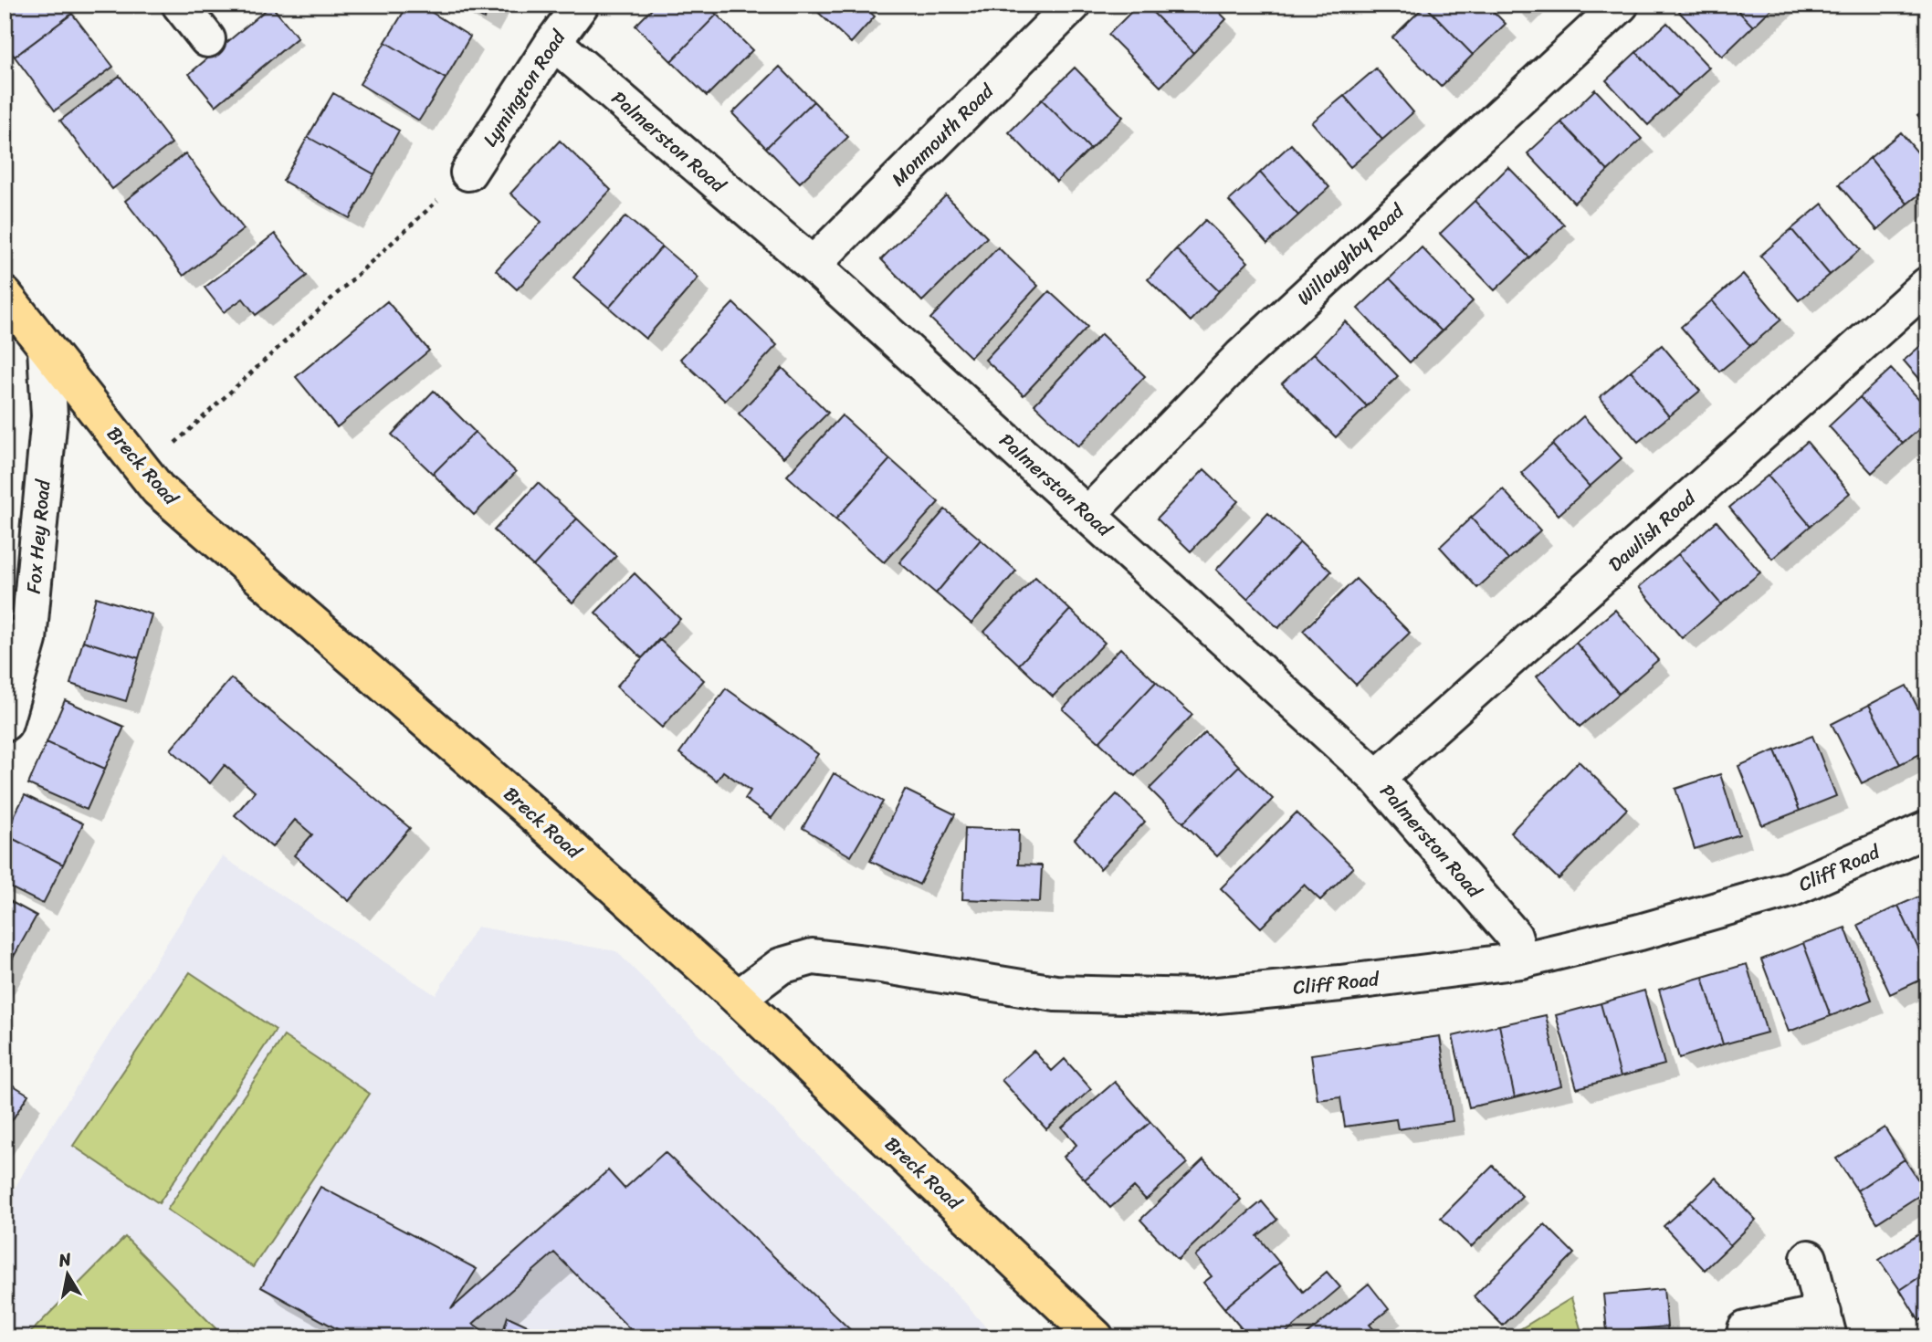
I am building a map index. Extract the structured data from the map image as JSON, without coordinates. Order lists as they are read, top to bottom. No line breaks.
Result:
{"streets":{"main road":["Breck Road"],"street":["Lymington Road","Monmouth Road","Palmerston Road","Willoughby Road","Dawlish Road","Fox Hey Road","Cliff Road"]},"crossings":[["Lymington Road","Palmerston Road"],["Monmouth Road","Palmerston Road"],["Palmerston Road","Willoughby Road"],["Palmerston Road","Dawlish Road"],["Palmerston Road","Cliff Road"],["Breck Road","Fox Hey Road"],["Breck Road","Cliff Road"]],"north":"top"}
